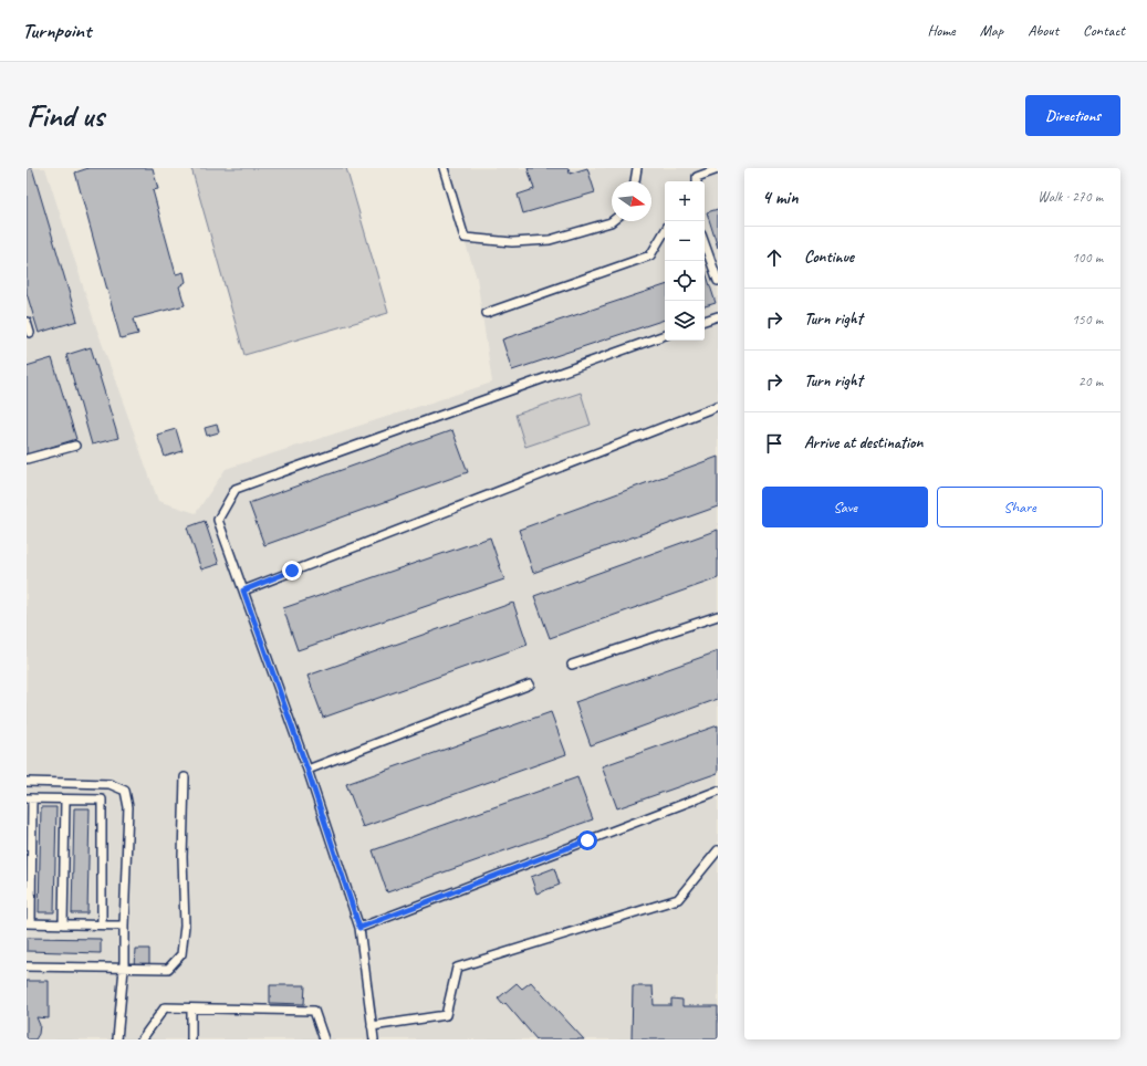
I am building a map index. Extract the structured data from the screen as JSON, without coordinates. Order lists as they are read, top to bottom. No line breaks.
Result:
{"north":"right","page":{"header":"Turnpoint","nav":["Home","Map","About","Contact"],"buttons":["Directions",["Save","Share"]],"title":"Find us","heading":["4 min","Walk · 270 m"],"map_buttons":["+","−"],"list":[["Continue","100 m"],["Turn right","150 m"],["Turn right","20 m"],"Arrive at destination"]}}
